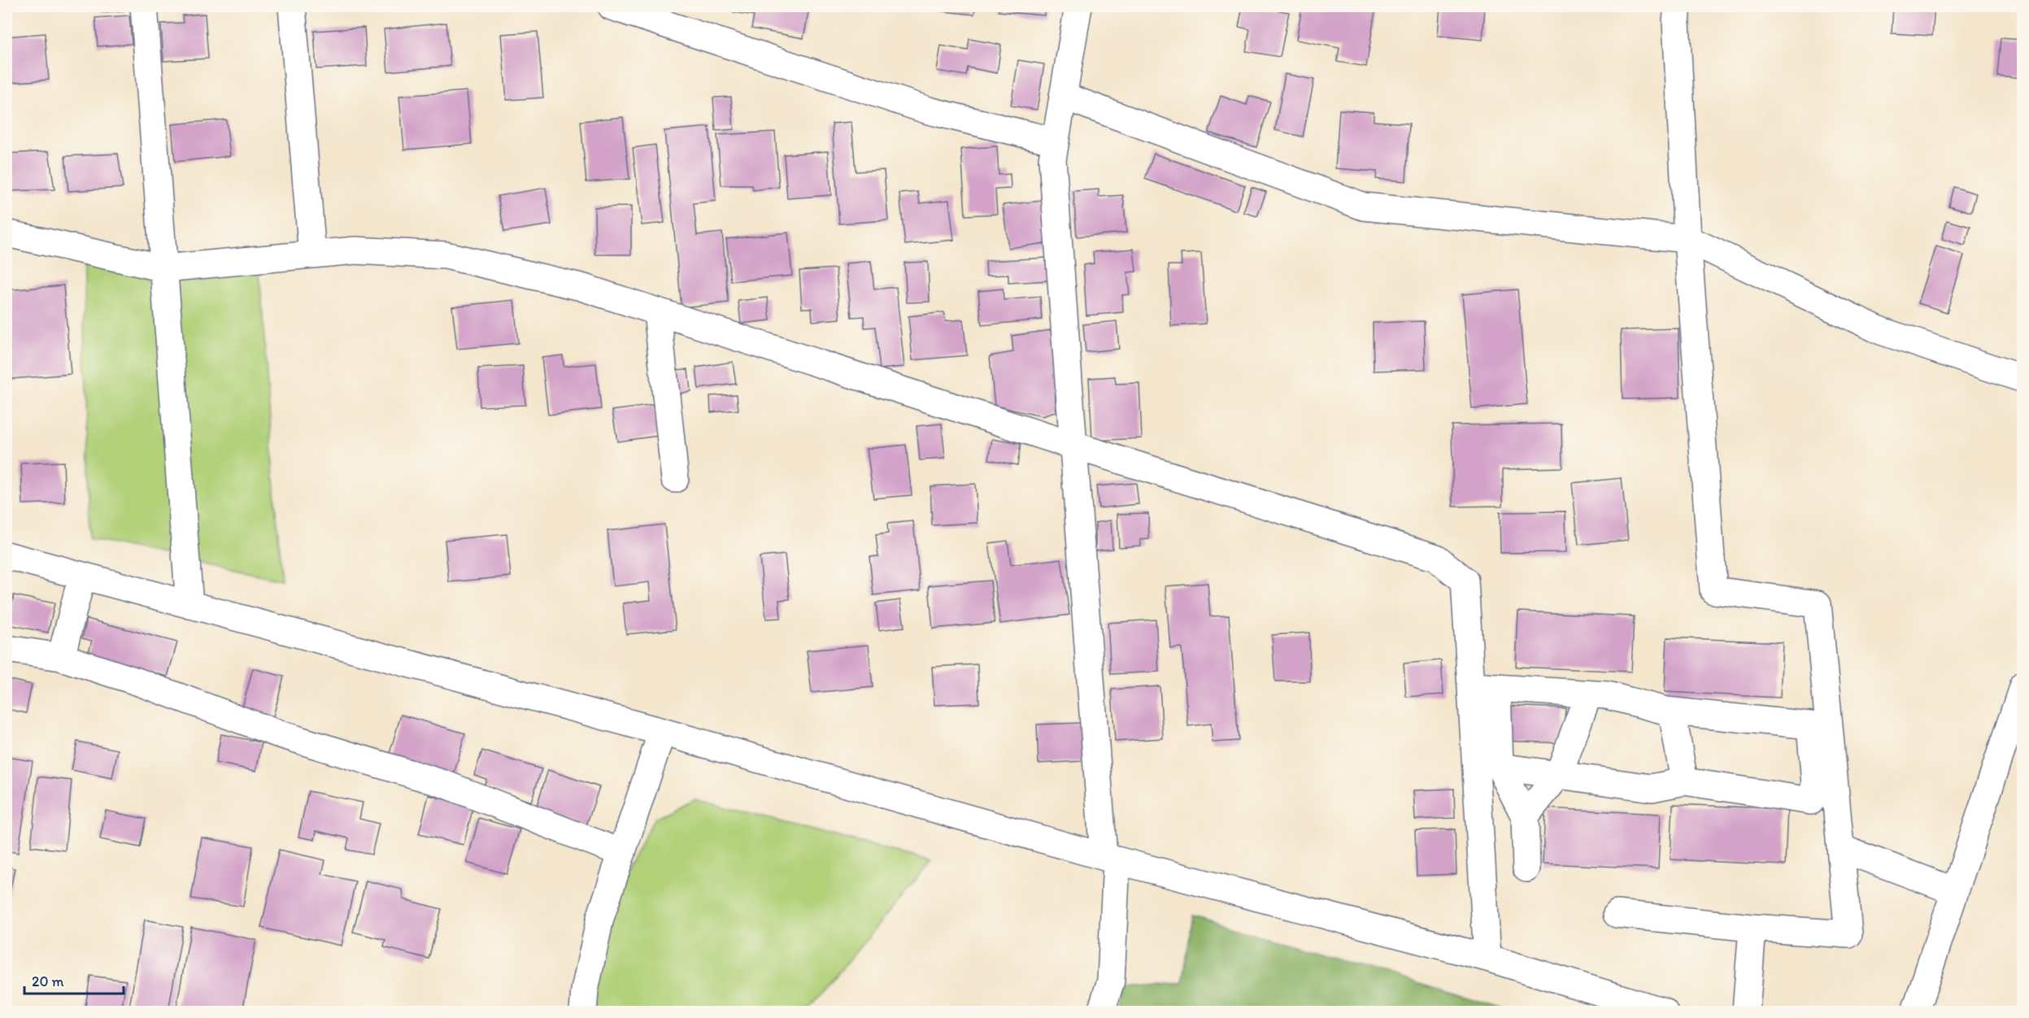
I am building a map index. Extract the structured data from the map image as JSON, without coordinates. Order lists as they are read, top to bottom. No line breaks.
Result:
{"scale_bar":"20 m"}
